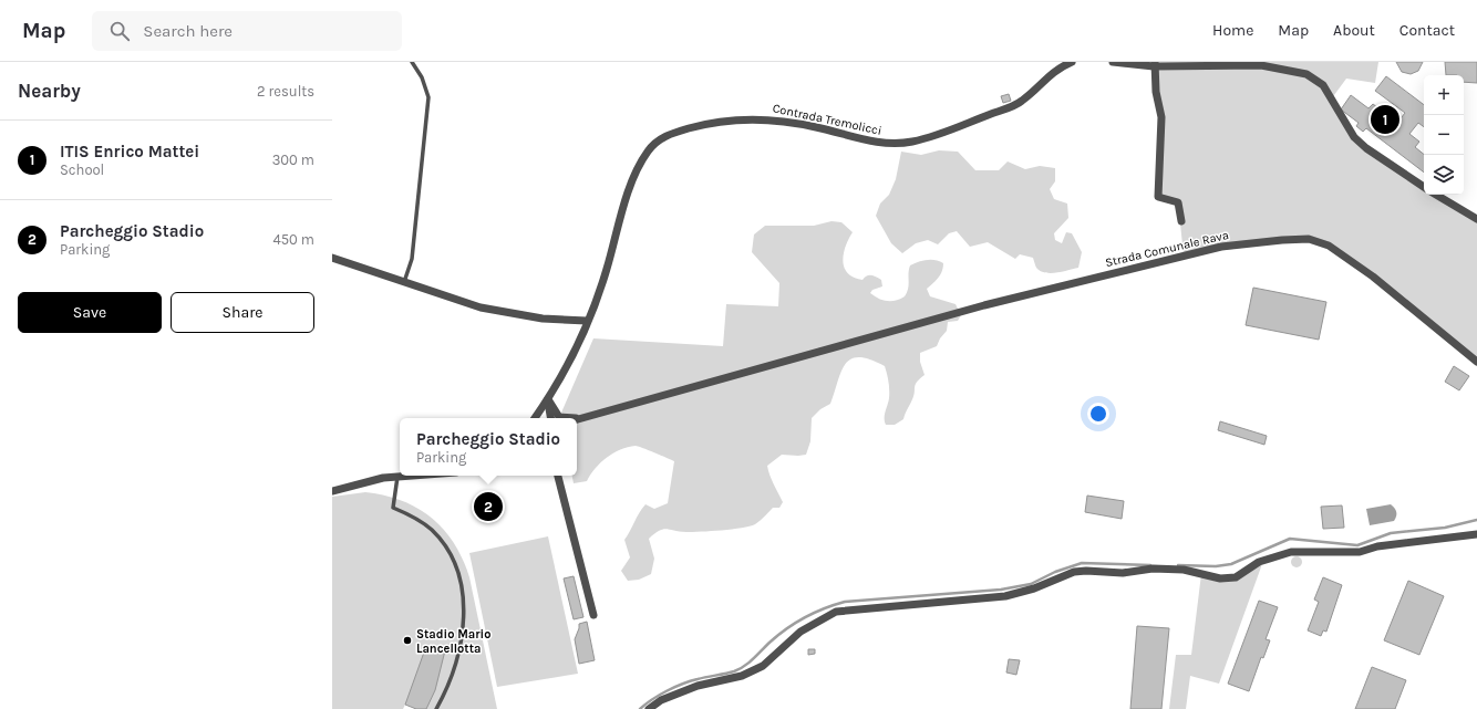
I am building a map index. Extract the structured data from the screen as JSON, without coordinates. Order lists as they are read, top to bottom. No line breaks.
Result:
{"streets":{"street":["Contrada Tremolicci","Strada Comunale Rava"]},"places":["Stadio Mario Lancellotta"],"page":{"header":"Map","search":"Search here","nav":["Home","Map","About","Contact"],"heading":["Nearby","2 results"],"map_buttons":["+","−"],"pins":["1","2"],"list":[{"mark":"1","name":"ITIS Enrico Mattei","note":"School","value":"300 m"},{"mark":"2","name":"Parcheggio Stadio","note":"Parking","value":"450 m"}],"buttons":["Save","Share"],"popup":["Parcheggio Stadio","Parking"]}}
